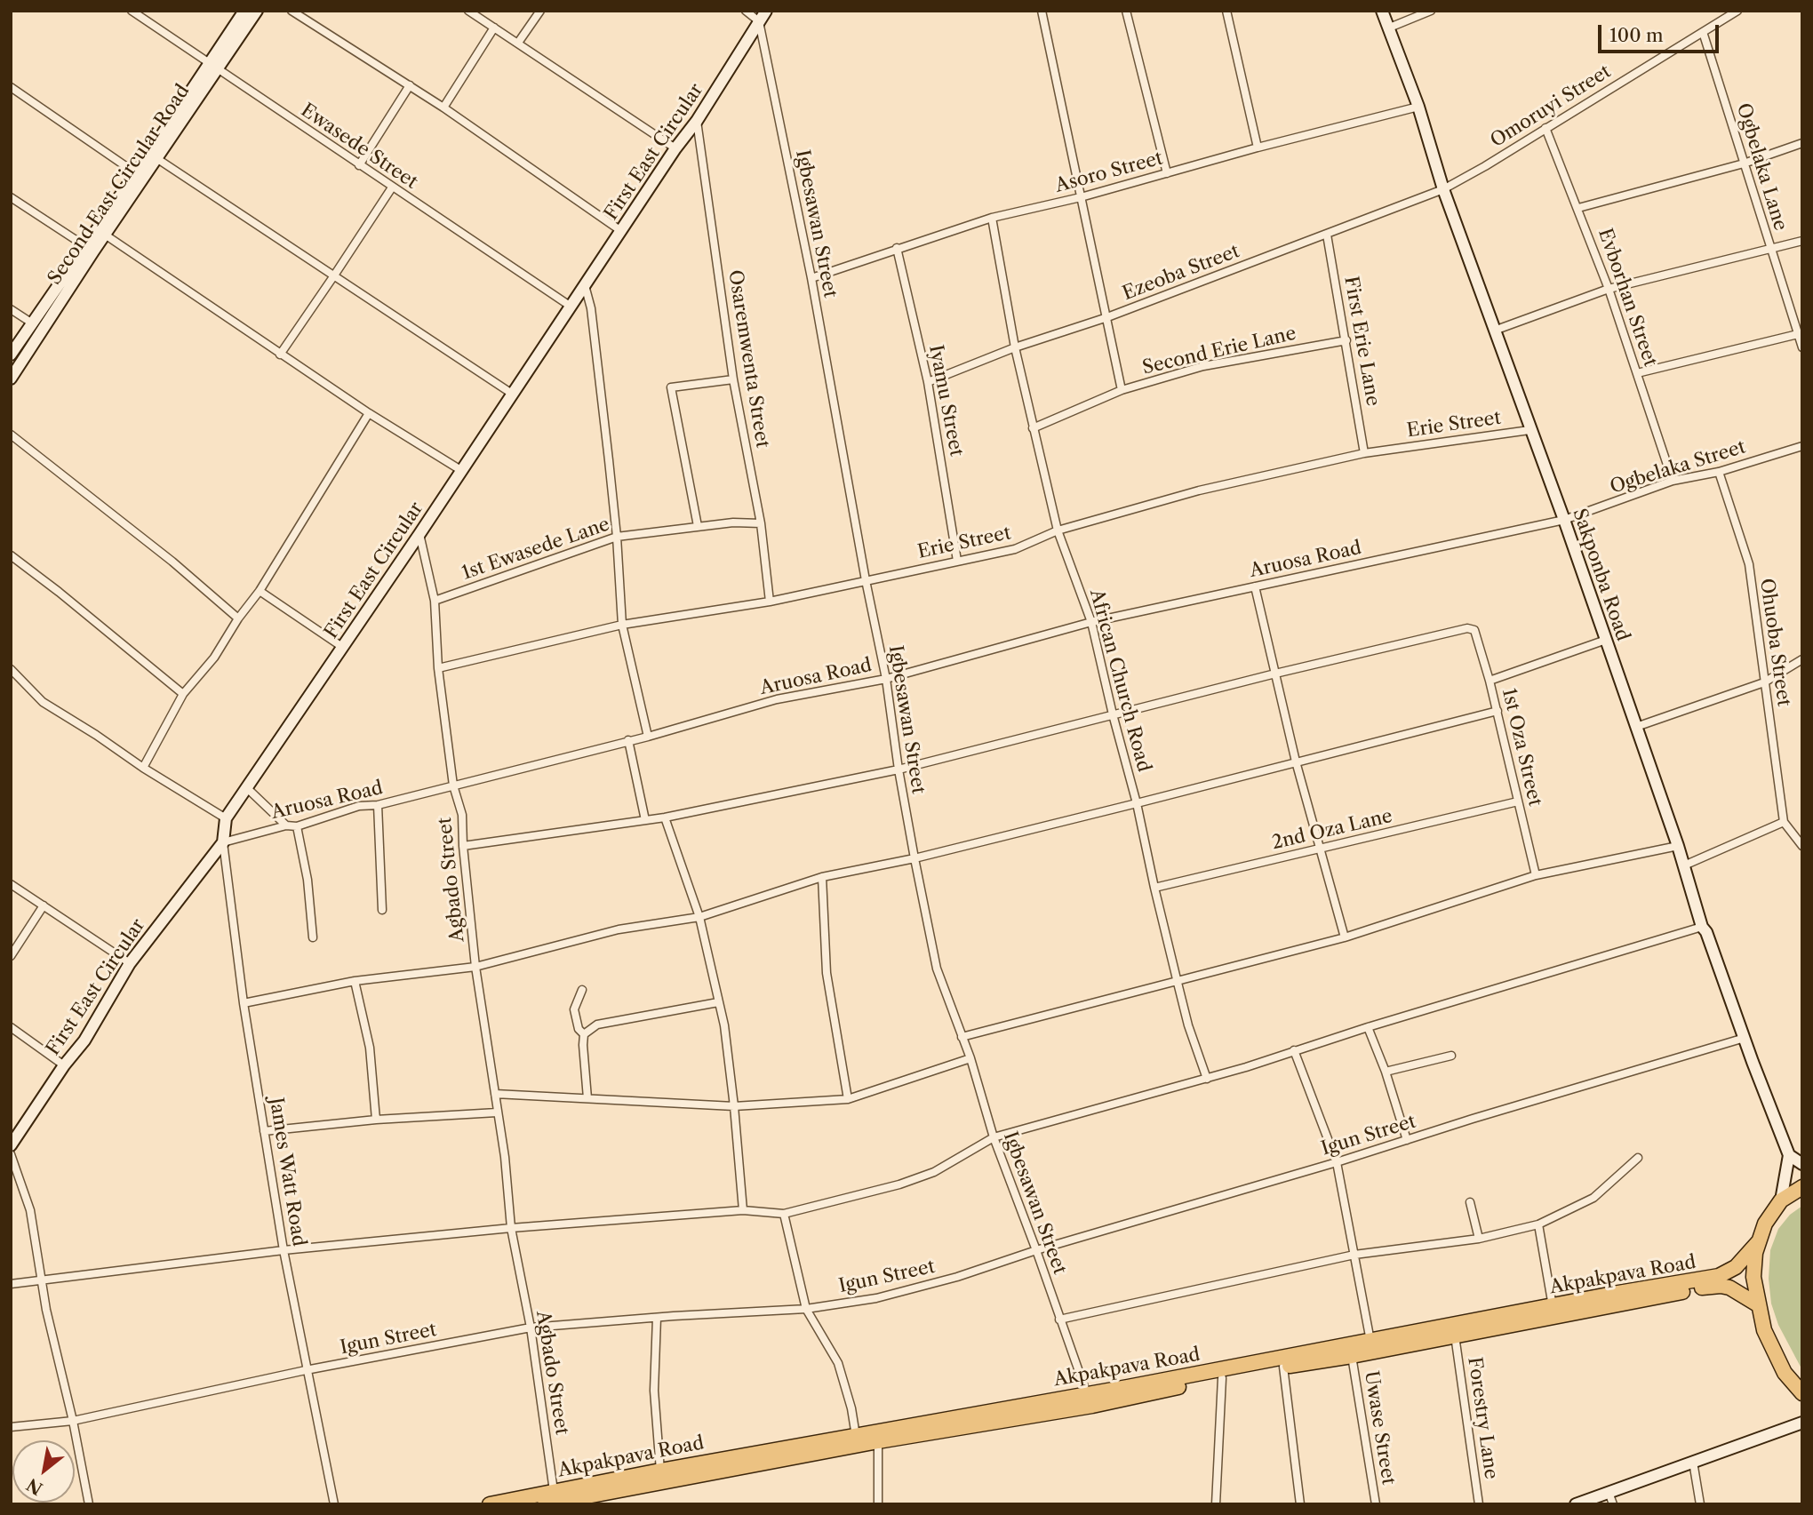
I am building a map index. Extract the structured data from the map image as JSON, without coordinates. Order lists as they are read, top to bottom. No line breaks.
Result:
{"streets":{"highway":["Akpakpava Road"],"main road":["First East Circular","Second East Circular Road","Sakponba Road"],"street":["Omoruyi Street","Ewasede Street","Ogbelaka Lane","Asoro Street","Igbesawan Street","Ezeoba Street","Evborhan Street","First Erie Lane","Second Erie Lane","Osaremwenta Street","Iyamu Street","Erie Street","Ogbelaka Street","1st Ewasede Lane","Aruosa Road","Ohuoba Street","African Church Road","1st Oza Street","2nd Oza Lane","Agbado Street","Igun Street","James Watt Road","Forestry Lane","Uwase Street"]},"crossings":[["Omoruyi Street","Ogbelaka Lane"],["Omoruyi Street","Ezeoba Street"],["Omoruyi Street","Evborhan Street"],["Omoruyi Street","Sakponba Road"],["Ewasede Street","First East Circular"],["Ewasede Street","Second East Circular Road"],["First East Circular","Igbesawan Street"],["First East Circular","Osaremwenta Street"],["First East Circular","Aruosa Road"],["First East Circular","Agbado Street"],["First East Circular","James Watt Road"],["Asoro Street","Igbesawan Street"],["Asoro Street","Iyamu Street"],["Asoro Street","Sakponba Road"],["Asoro Street","African Church Road"],["Igbesawan Street","Erie Street"],["Igbesawan Street","Aruosa Road"],["Igbesawan Street","Igun Street"],["Igbesawan Street","Akpakpava Road"],["Ezeoba Street","First Erie Lane"],["Ezeoba Street","Iyamu Street"],["Ezeoba Street","Sakponba Road"],["Ezeoba Street","African Church Road"],["Evborhan Street","Ogbelaka Street"],["First Erie Lane","Second Erie Lane"],["First Erie Lane","Erie Street"],["Second Erie Lane","African Church Road"],["Osaremwenta Street","Erie Street"],["Osaremwenta Street","1st Ewasede Lane"],["Iyamu Street","Erie Street"],["Erie Street","Sakponba Road"],["Erie Street","African Church Road"],["Erie Street","Agbado Street"],["Ogbelaka Street","Aruosa Road"],["Ogbelaka Street","Sakponba Road"],["Ogbelaka Street","Ohuoba Street"],["1st Ewasede Lane","Agbado Street"],["Aruosa Road","Sakponba Road"],["Aruosa Road","African Church Road"],["Aruosa Road","Agbado Street"],["Aruosa Road","James Watt Road"],["Sakponba Road","Igun Street"],["African Church Road","2nd Oza Lane"],["1st Oza Street","2nd Oza Lane"],["Agbado Street","Igun Street"],["Agbado Street","Akpakpava Road"],["Igun Street","James Watt Road"],["Akpakpava Road","Forestry Lane"],["Akpakpava Road","Uwase Street"]],"scale_bar":"100 m","north":"bottom left"}
